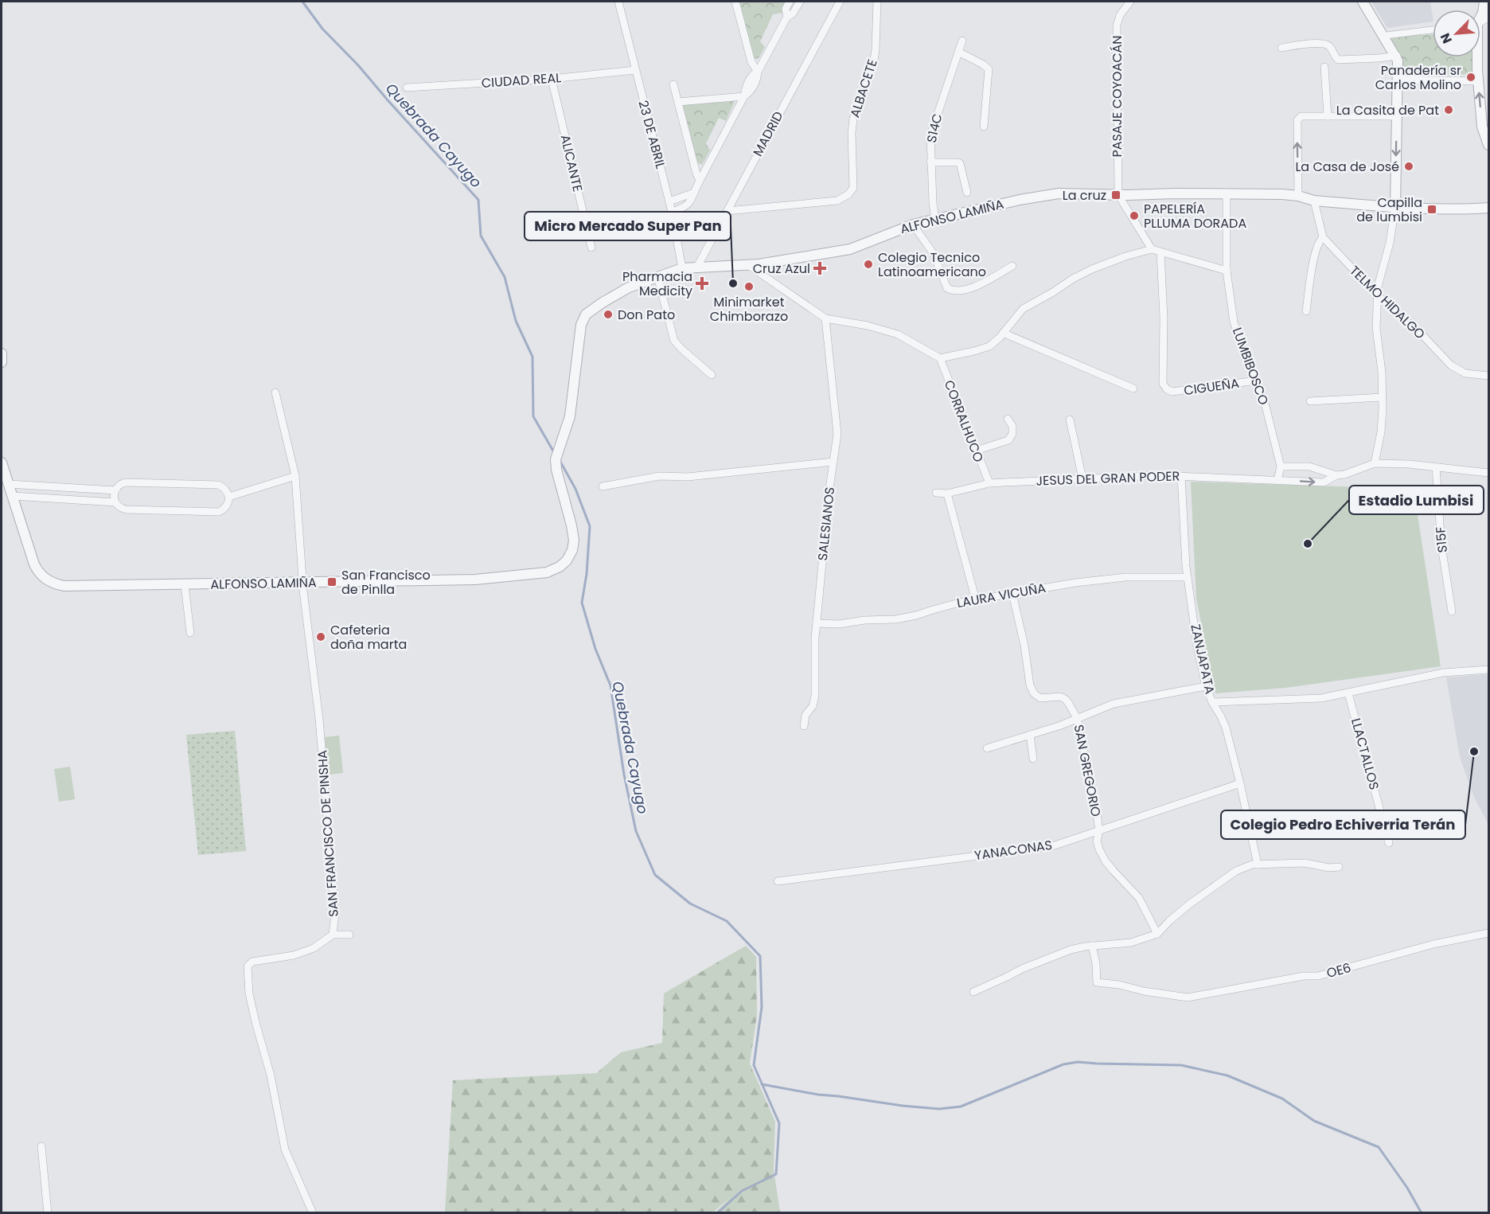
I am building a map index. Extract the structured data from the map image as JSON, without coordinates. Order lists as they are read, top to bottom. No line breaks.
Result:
{"streets":{"street":["CIUDAD REAL","ALBACETE","PASAJE COYOACÁN","S14C","MADRID","23 DE ABRIL","ALICANTE","ALFONSO LAMIÑA","TELMO HIDALGO","LUMBIBOSCO","CIGUEÑA","CORRALHUCO","JESUS DEL GRAN PODER","SALESIANOS","S15F","LAURA VICUÑA","ZANJAPATA","LLACTALLOS","SAN GREGORIO","SAN FRANCISCO DE PINSHA","YANACONAS","OE6"]},"crossings":[["CIUDAD REAL","23 DE ABRIL"],["CIUDAD REAL","ALICANTE"],["ALBACETE","MADRID"],["PASAJE COYOACÁN","ALFONSO LAMIÑA"],["S14C","ALFONSO LAMIÑA"],["MADRID","ALFONSO LAMIÑA"],["23 DE ABRIL","ALFONSO LAMIÑA"],["ALFONSO LAMIÑA","TELMO HIDALGO"],["ALFONSO LAMIÑA","LUMBIBOSCO"],["ALFONSO LAMIÑA","SAN FRANCISCO DE PINSHA"],["LUMBIBOSCO","CIGUEÑA"],["LUMBIBOSCO","JESUS DEL GRAN PODER"],["CORRALHUCO","JESUS DEL GRAN PODER"],["JESUS DEL GRAN PODER","S15F"],["JESUS DEL GRAN PODER","ZANJAPATA"],["SALESIANOS","LAURA VICUÑA"],["LAURA VICUÑA","ZANJAPATA"],["LAURA VICUÑA","SAN GREGORIO"],["ZANJAPATA","YANACONAS"],["SAN GREGORIO","YANACONAS"]],"water":["Quebrada Cayugo"],"places":{"other":["Panadería sr Carlos Molino","La Casita de Pat","La Casa de José","PAPELERÍA PLLUMA DORADA","Colegio Tecnico Latinoamericano","Micro Mercado Super Pan","Minimarket Chimborazo","Don Pato","Estadio Lumbisi","Cafeteria doña marta","Colegio Pedro Echiverria Terán"],"transit":["La cruz","Capilla de lumbisi","San Francisco de Pinlla"],"health":["Cruz Azul","Pharmacia Medicity"]},"north":"bottom left"}
